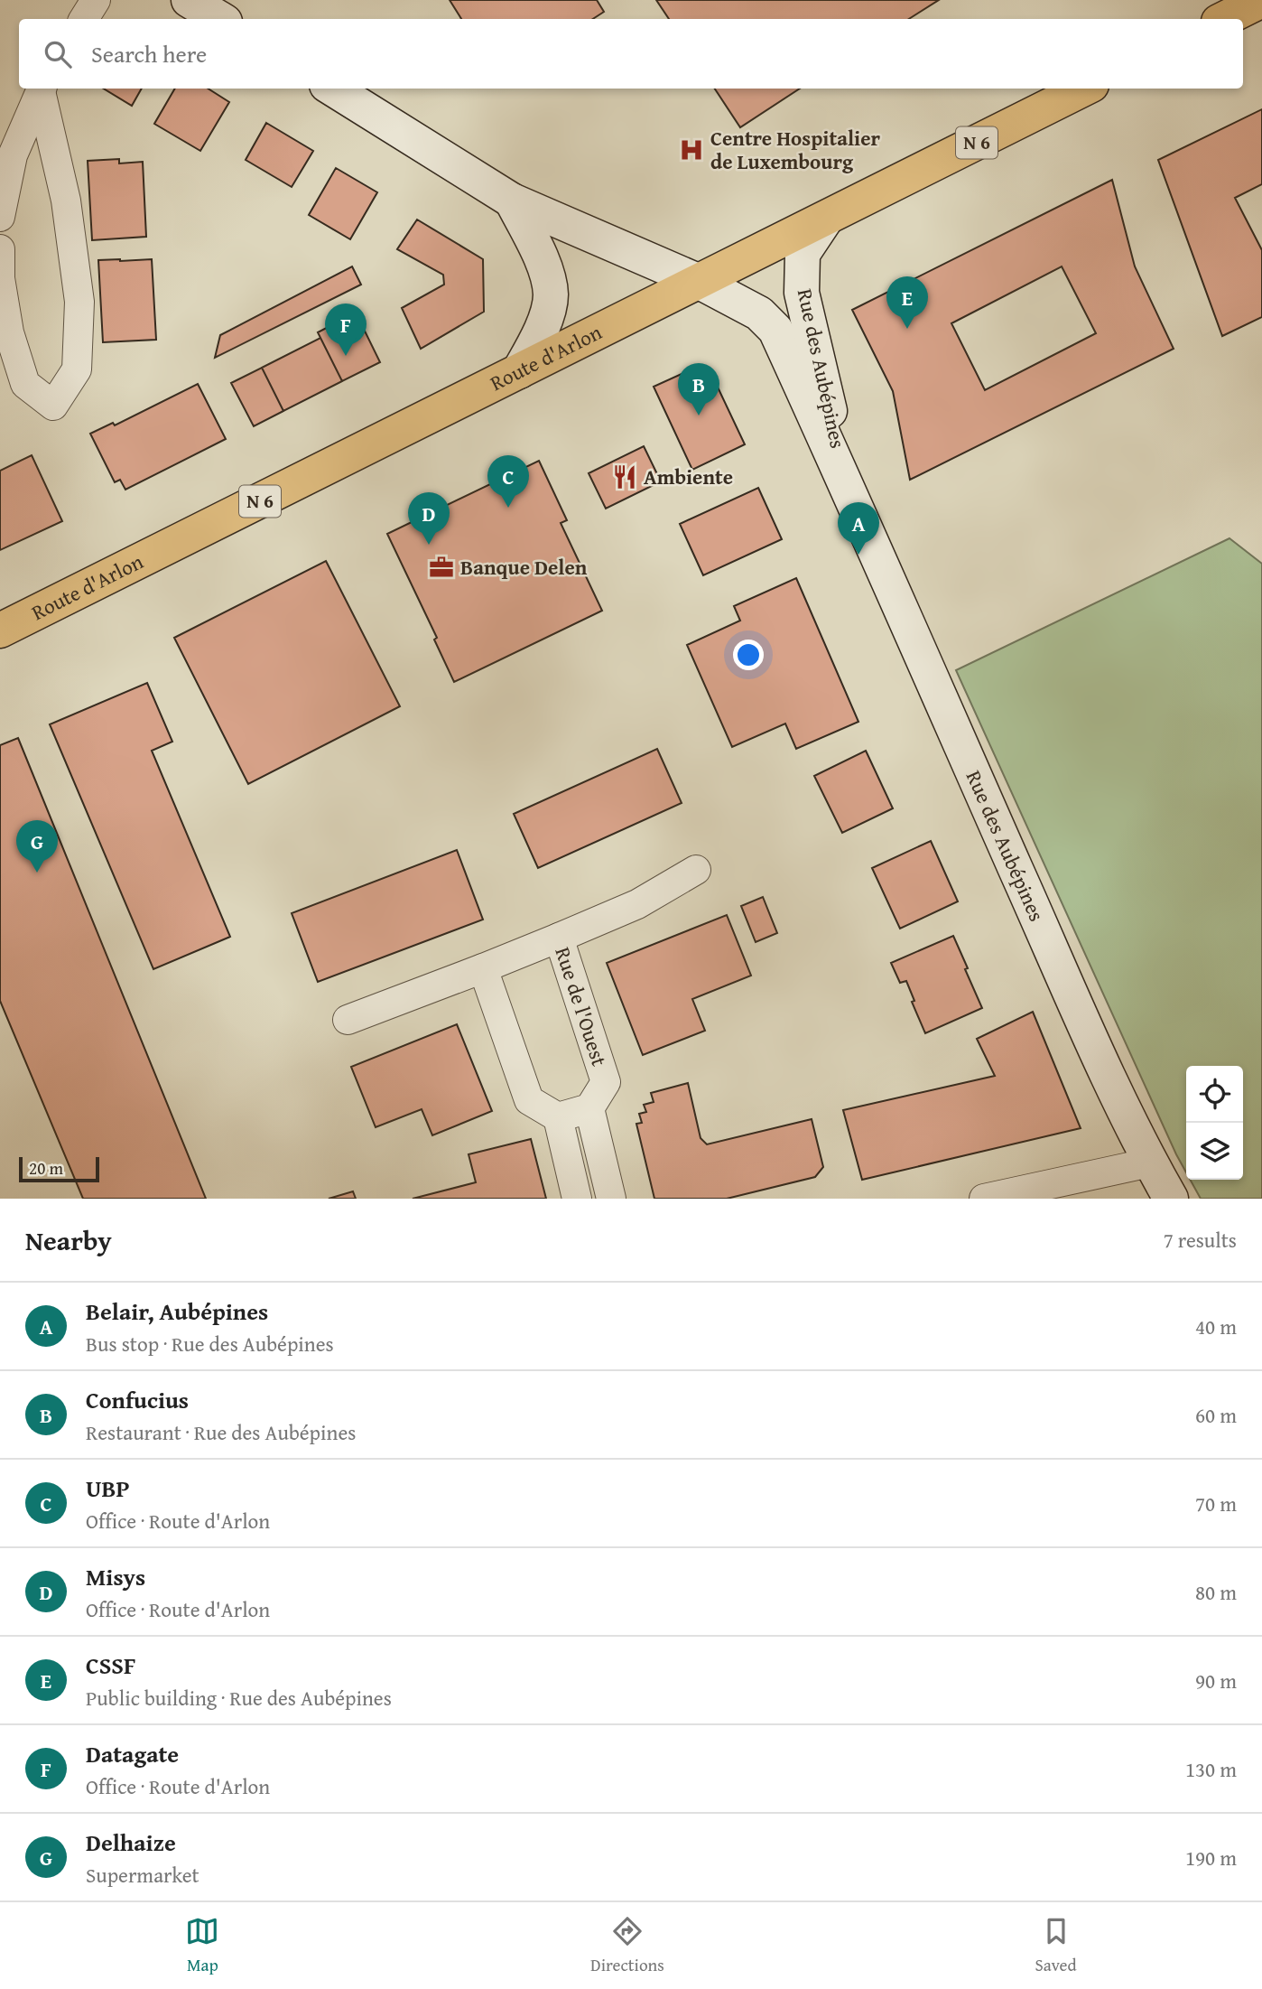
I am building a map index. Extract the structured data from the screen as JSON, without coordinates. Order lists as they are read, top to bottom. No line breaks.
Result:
{"streets":{"main road":["N 6","Route d'Arlon"],"street":["Rue des Aubépines","Rue de l'Ouest"]},"crossings":[["Route d'Arlon","Rue des Aubépines"]],"places":{"hospital":["Centre Hospitalier de Luxembourg"],"restaurant":["Ambiente"],"office":["Banque Delen"]},"scale_bar":"20 m","page":{"search":"Search here","pins":["E","F","B","C","D","A","G"],"scale":"20 m","heading":["Nearby","7 results"],"list":[{"mark":"A","name":"Belair, Aubépines","note":"Bus stop · Rue des Aubépines","value":"40 m"},{"mark":"B","name":"Confucius","note":"Restaurant · Rue des Aubépines","value":"60 m"},{"mark":"C","name":"UBP","note":"Office · Route d'Arlon","value":"70 m"},{"mark":"D","name":"Misys","note":"Office · Route d'Arlon","value":"80 m"},{"mark":"E","name":"CSSF","note":"Public building · Rue des Aubépines","value":"90 m"},{"mark":"F","name":"Datagate","note":"Office · Route d'Arlon","value":"130 m"},{"mark":"G","name":"Delhaize","note":"Supermarket","value":"190 m"}],"nav":["Map","Directions","Saved"]}}
